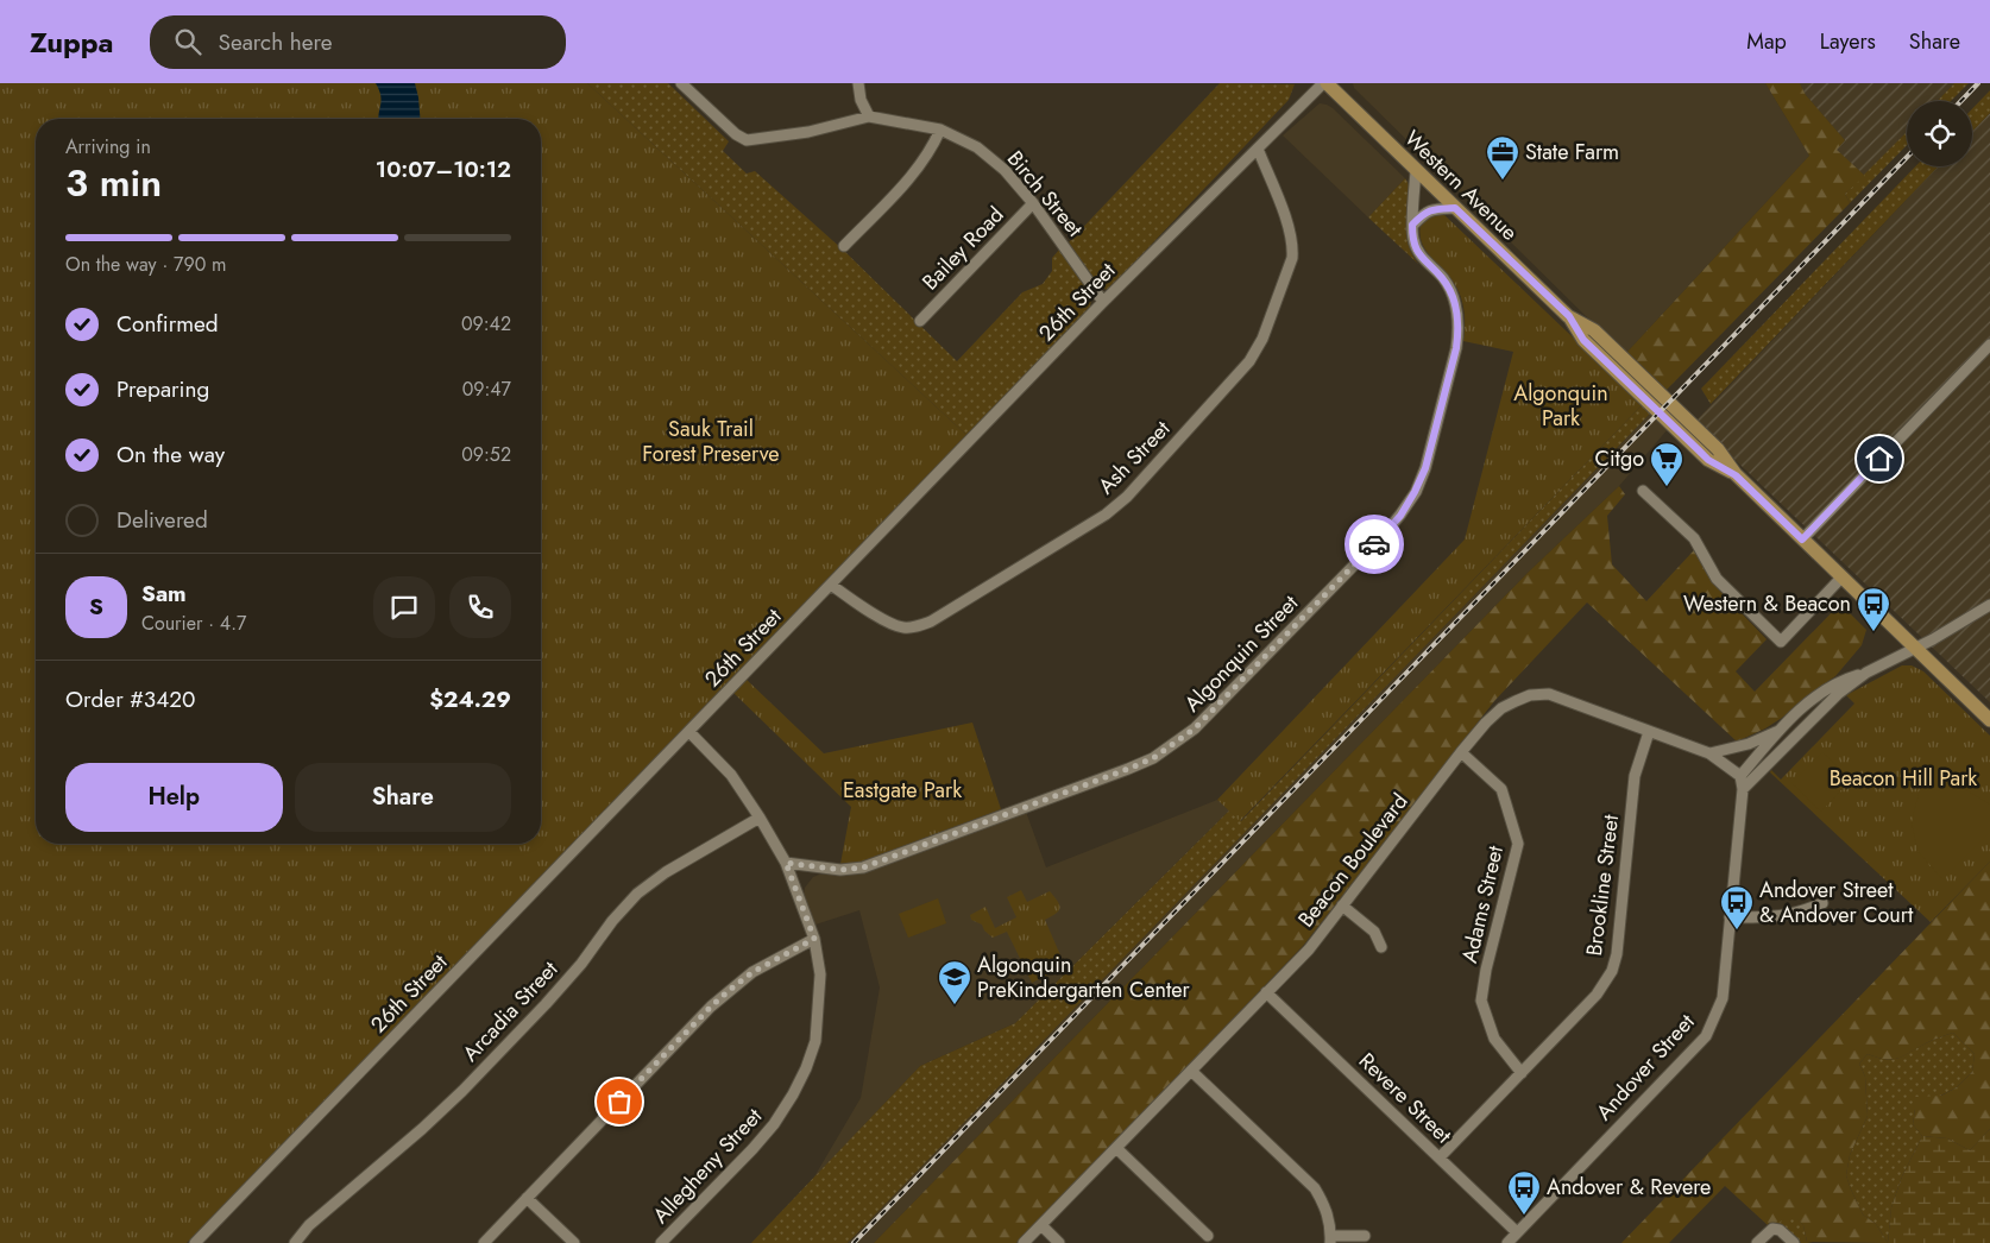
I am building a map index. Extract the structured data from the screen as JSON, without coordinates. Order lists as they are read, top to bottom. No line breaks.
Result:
{"streets":{"main road":["Western Avenue"],"street":["Birch Street","Bailey Road","26th Street","Ash Street","Algonquin Street","Beacon Boulevard","Brookline Street","Adams Street","Arcadia Street","Andover Street","Revere Street","Allegheny Street"]},"crossings":[["Western Avenue","26th Street"],["Western Avenue","Algonquin Street"],["Birch Street","Bailey Road"],["Birch Street","26th Street"],["26th Street","Ash Street"],["26th Street","Allegheny Street"],["Algonquin Street","Allegheny Street"],["Beacon Boulevard","Brookline Street"],["Beacon Boulevard","Adams Street"],["Beacon Boulevard","Revere Street"],["Brookline Street","Adams Street"],["Brookline Street","Revere Street"],["Arcadia Street","Allegheny Street"],["Andover Street","Revere Street"]],"parks":["Algonquin Park","Sauk Trail Forest Preserve","Beacon Hill Park","Eastgate Park"],"places":{"office":["State Farm"],"supermarket":["Citgo"],"bus stop":["Western & Beacon","Andover Street & Andover Court","Andover & Revere"],"school or university":["Algonquin PreKindergarten Center"]},"page":{"header":"Zuppa","search":"Search here","nav":["Map","Layers","Share"],"heading":["3 min","Arriving in","10:07–10:12"],"panel":["Sam","Courier · 4.7","Order #3420","$24.29"],"bar":"On the way · 790 m","list":[["Confirmed","09:42"],["Preparing","09:47"],["On the way","09:52"],"Delivered"],"round":"S","buttons":["Help","Share"]}}
